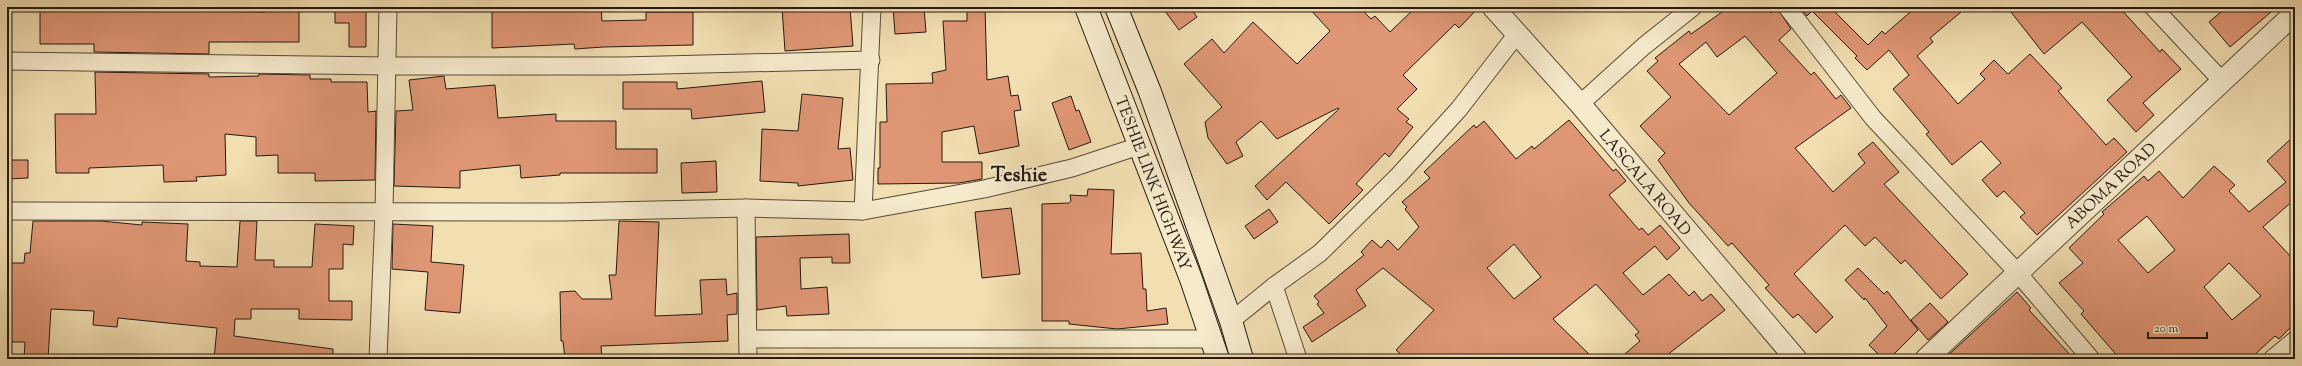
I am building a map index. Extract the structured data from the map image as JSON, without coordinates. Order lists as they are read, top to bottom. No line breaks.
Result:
{"streets":{"main road":["TESHIE LINK HIGHWAY"],"street":["LASCALA ROAD","ABOMA ROAD"]},"districts":["Teshie"],"scale_bar":"20 m"}
